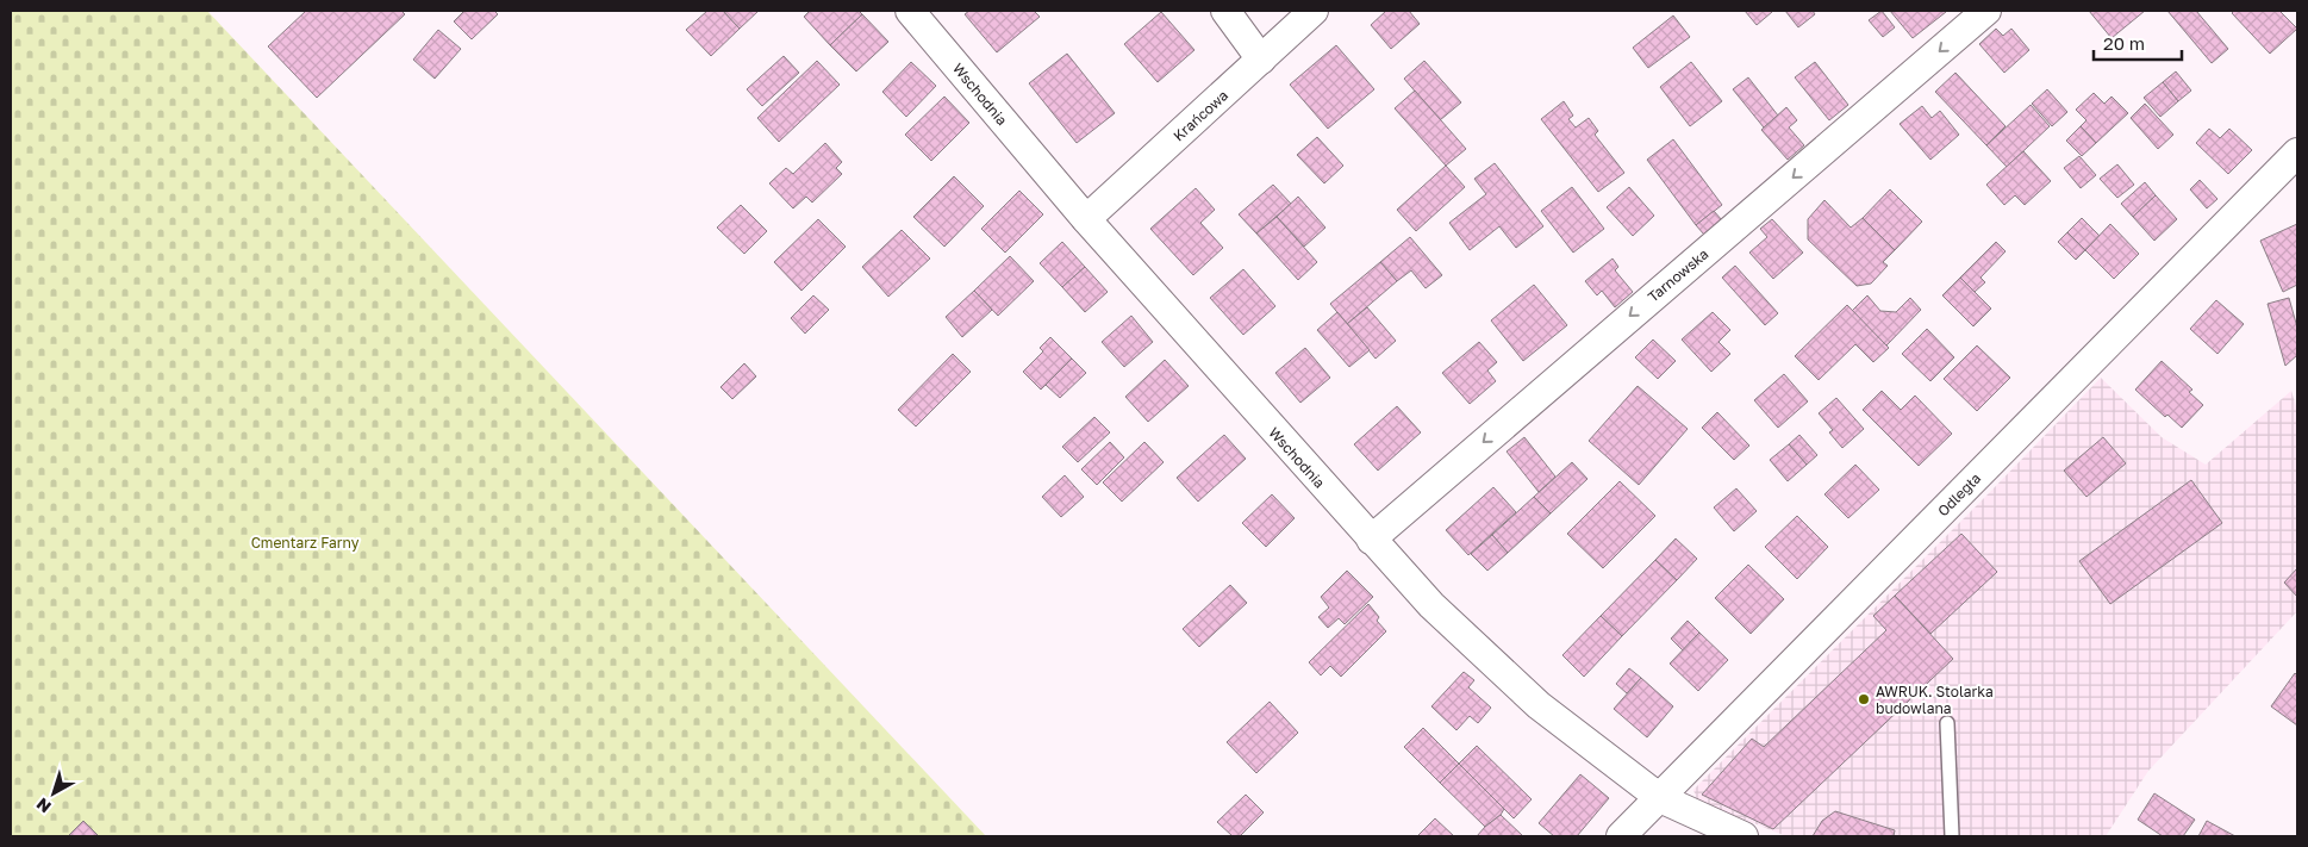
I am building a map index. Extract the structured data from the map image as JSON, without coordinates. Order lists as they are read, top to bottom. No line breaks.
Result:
{"streets":{"street":["Wschodnia","Krańcowa","Tarnowska","Odległa"]},"crossings":[["Wschodnia","Krańcowa"],["Wschodnia","Tarnowska"],["Wschodnia","Odległa"]],"one_way":["Tarnowska"],"parks":["Cmentarz Farny"],"places":["AWRUK. Stolarka budowlana"],"scale_bar":"20 m","north":"bottom left"}
